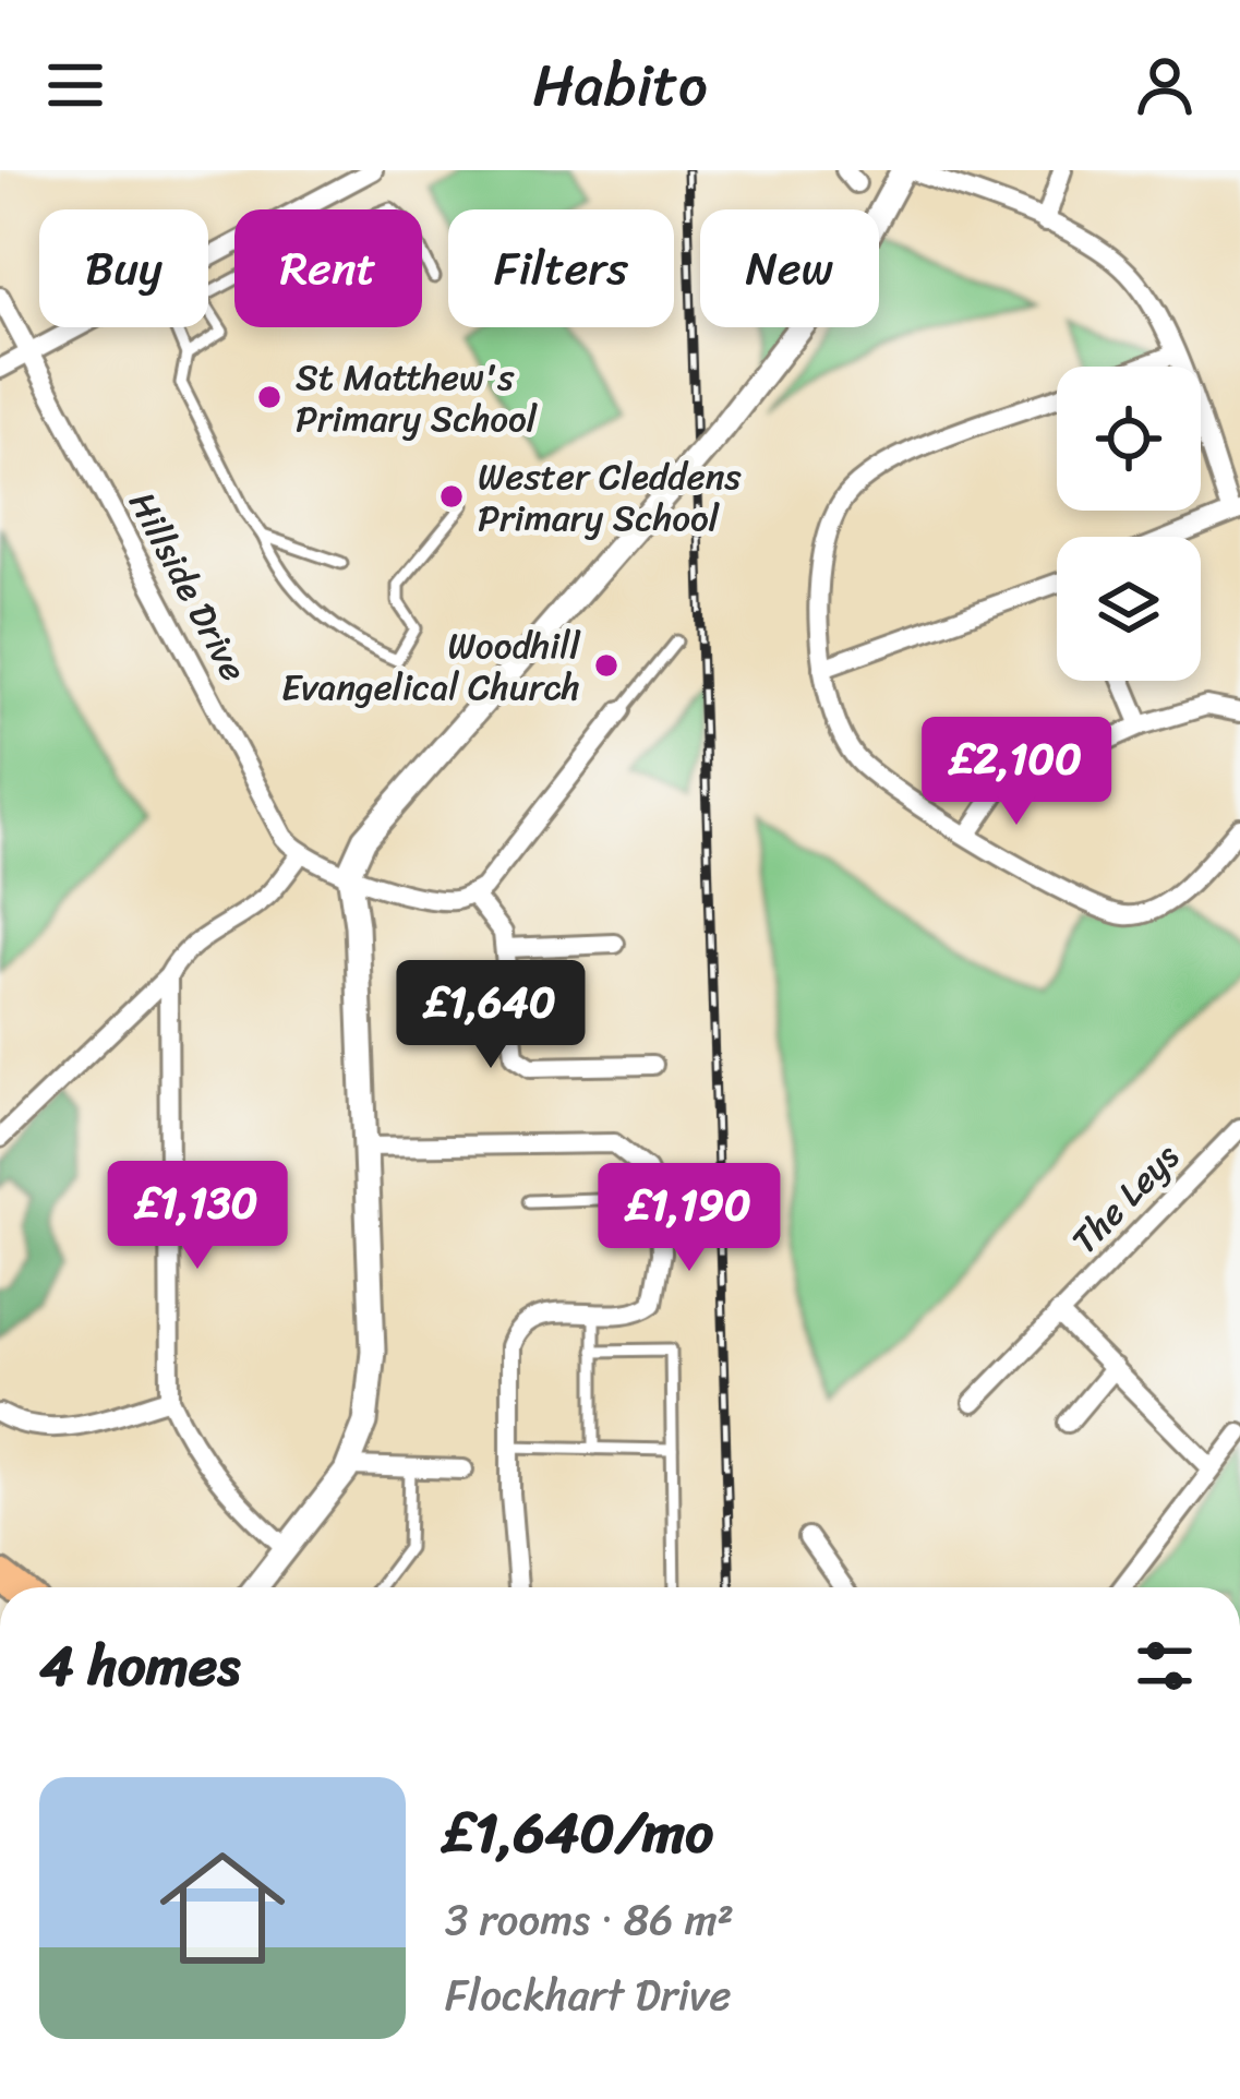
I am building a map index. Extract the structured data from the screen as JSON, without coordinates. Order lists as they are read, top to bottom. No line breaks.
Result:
{"streets":{"street":["Hillside Drive","The Leys"]},"places":["St Matthew's Primary School","Wester Cleddens Primary School","Woodhill Evangelical Church"],"page":{"header":"Habito","chip":["Buy","Rent","Filters","New"],"price":["£2,100","£1,640","£1,130","£1,190"],"heading":"4 homes","list":[{"name":"£1,640/mo","note":"3 rooms · 86 m² · Flockhart Drive"}]}}
